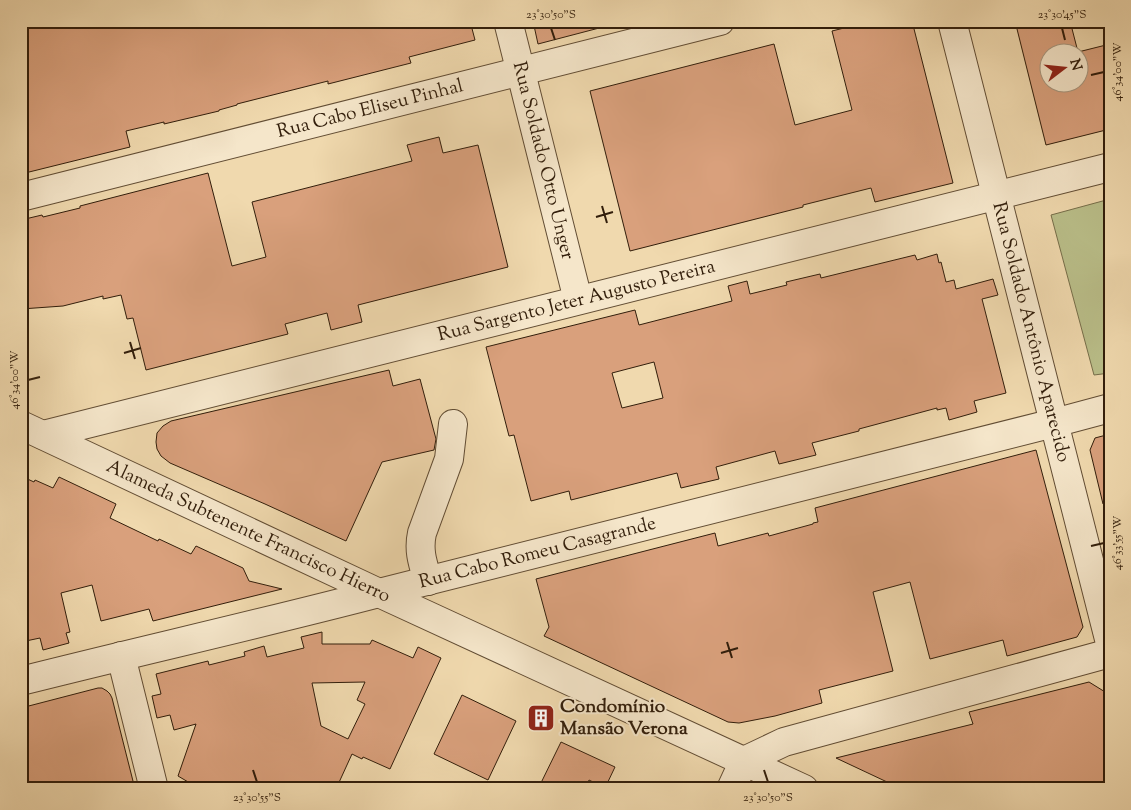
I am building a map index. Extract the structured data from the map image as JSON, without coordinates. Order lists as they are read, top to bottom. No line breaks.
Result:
{"streets":{"street":["Rua Cabo Eliseu Pinhal","Rua Soldado Otto Unger","Rua Sargento Jeter Augusto Pereira","Rua Soldado Antônio Aparecido","Alameda Subtenente Francisco Hierro","Rua Cabo Romeu Casagrande"]},"crossings":[["Rua Cabo Eliseu Pinhal","Rua Soldado Otto Unger"],["Rua Soldado Otto Unger","Rua Sargento Jeter Augusto Pereira"],["Rua Sargento Jeter Augusto Pereira","Rua Soldado Antônio Aparecido"],["Rua Sargento Jeter Augusto Pereira","Alameda Subtenente Francisco Hierro"],["Rua Soldado Antônio Aparecido","Rua Cabo Romeu Casagrande"],["Alameda Subtenente Francisco Hierro","Rua Cabo Romeu Casagrande"]],"places":{"building":["Condomínio Mansão Verona"]},"north":"right","coordinates":["23°30'50\"S","23°30'45\"S","46°34'00\"W","46°33'55\"W","23°30'55\"S"]}
